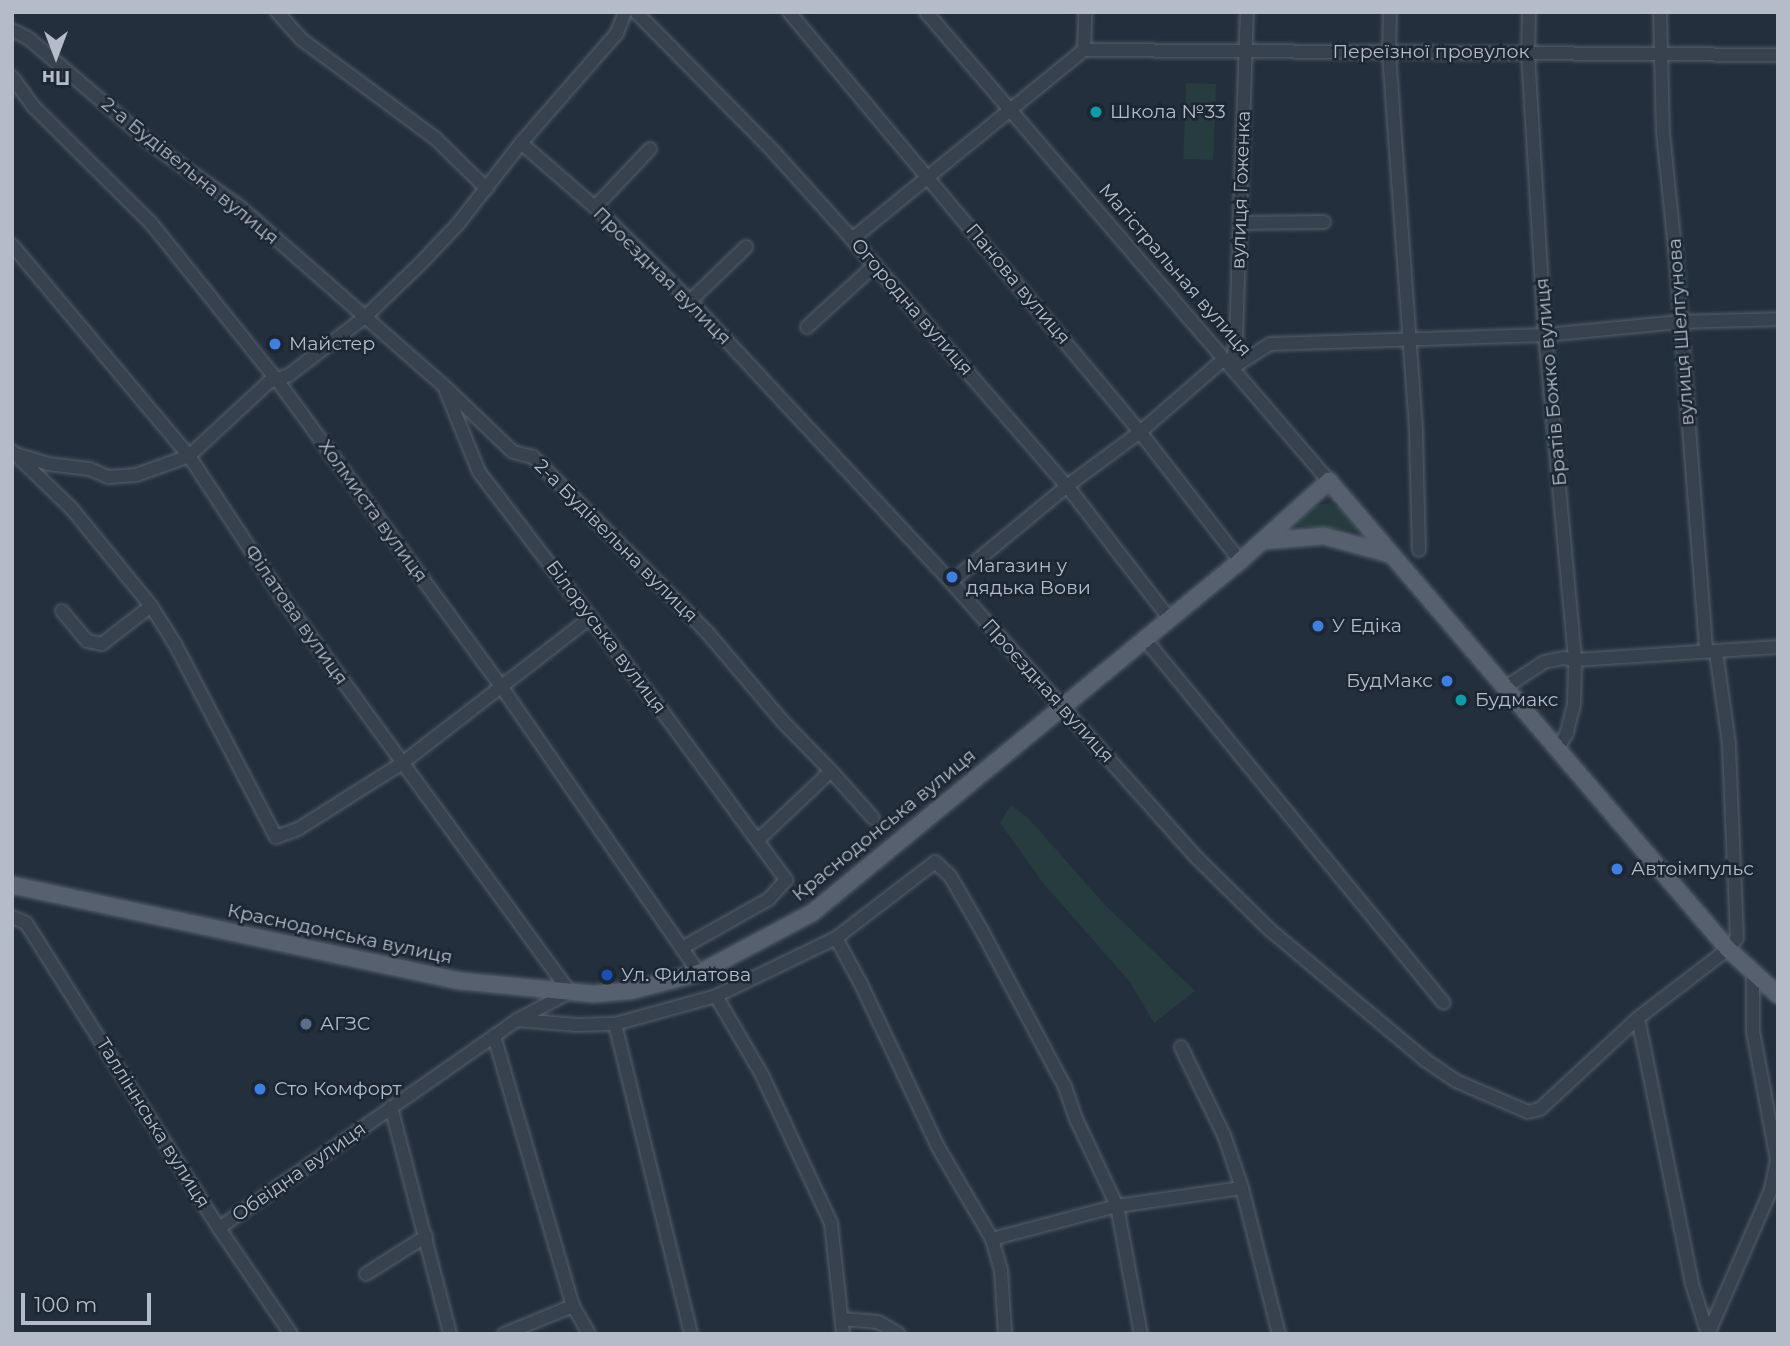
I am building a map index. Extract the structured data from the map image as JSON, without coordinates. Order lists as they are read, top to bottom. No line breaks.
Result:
{"streets":{"main road":["Магістральная вулиця","Краснодонська вулиця"],"street":["Переїзної провулок","2-а Будівельна вулиця","вулиця Гоженка","Проєздная вулиця","Панова вулиця","Огородна вулиця","вулиця Шелгунова","Братів Божко вулиця","Холмиста вулиця","Філатова вулиця","Білоруська вулиця","Талліннська вулиця","Обвідна вулиця"]},"crossings":[["Переїзної провулок","вулиця Гоженка"],["Переїзної провулок","вулиця Шелгунова"],["Переїзної провулок","Братів Божко вулиця"],["2-а Будівельна вулиця","Білоруська вулиця"],["вулиця Гоженка","Магістральная вулиця"],["Магістральная вулиця","Краснодонська вулиця"],["Проєздная вулиця","Краснодонська вулиця"],["Панова вулиця","Краснодонська вулиця"],["Огородна вулиця","Краснодонська вулиця"],["Холмиста вулиця","Білоруська вулиця"],["Холмиста вулиця","Краснодонська вулиця"],["Філатова вулиця","Краснодонська вулиця"],["Філатова вулиця","Обвідна вулиця"],["Краснодонська вулиця","Обвідна вулиця"],["Талліннська вулиця","Обвідна вулиця"]],"places":["Школа №33","Майстер","Магазин у дядька Вови","У Едіка","БудМакс","Будмакс","Автоімпульс","Ул. Филатова","АГЗС","Сто Комфорт"],"scale_bar":"100 m","north":"bottom"}
